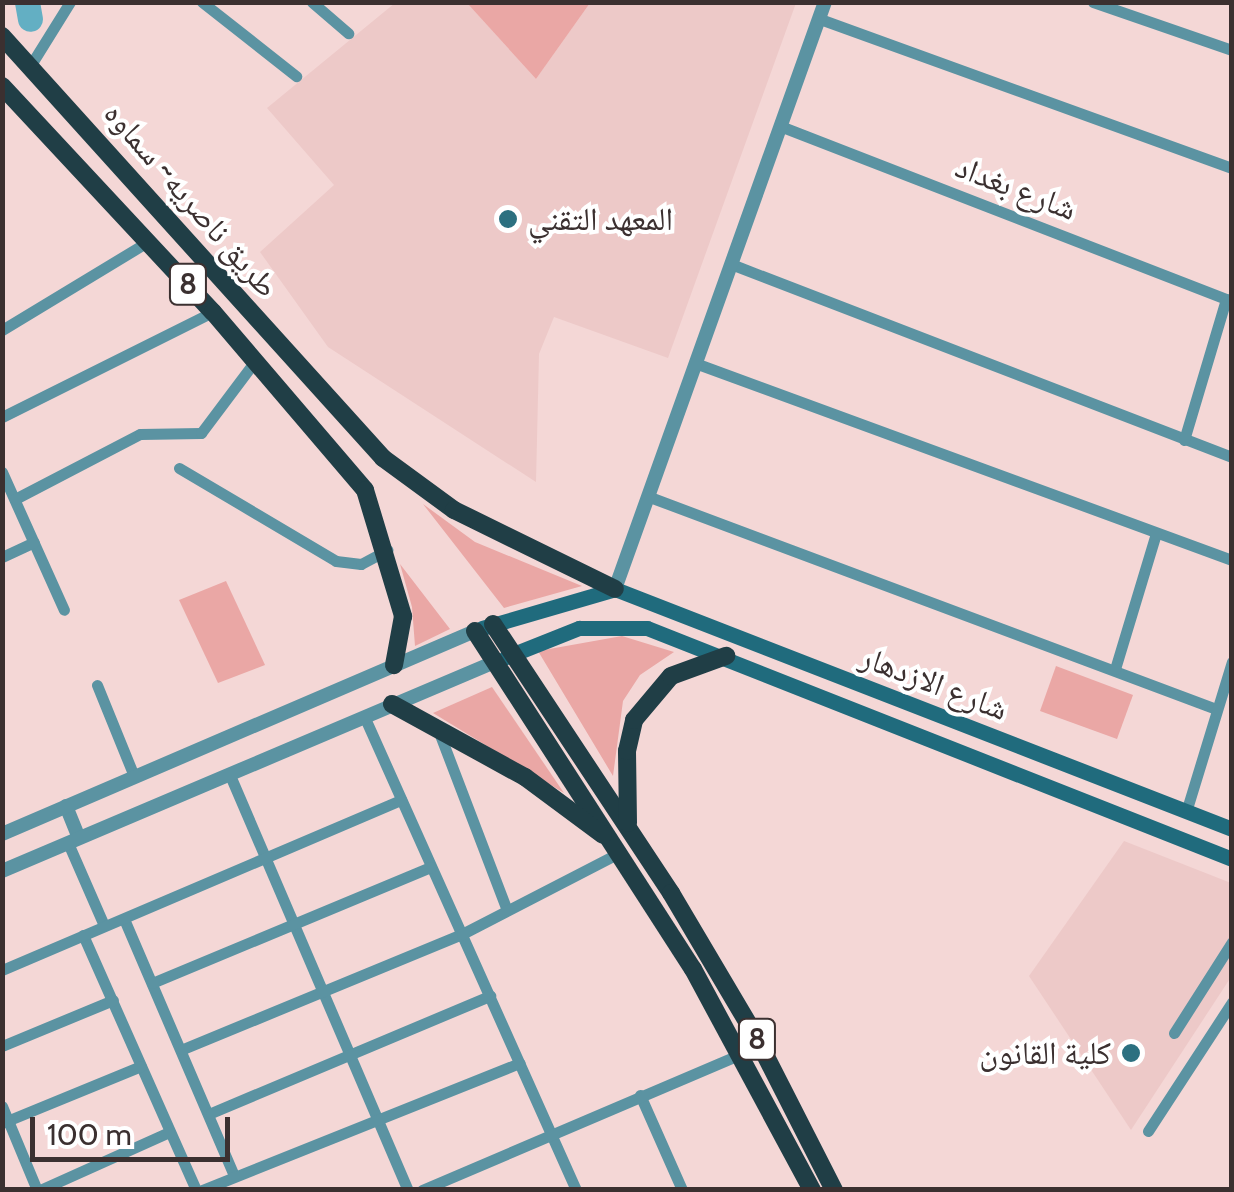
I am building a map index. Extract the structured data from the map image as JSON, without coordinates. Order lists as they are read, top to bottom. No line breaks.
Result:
{"streets":{"highway":["طريق ناصريه~ سماوه","8"],"main road":["شارع الازدهار"],"street":["شارع بغداد"]},"crossings":[["طريق ناصريه~ سماوه","شارع الازدهار"],["8","شارع الازدهار"]],"places":["المعهد التقني","كلية القانون"],"scale_bar":"100 m"}
